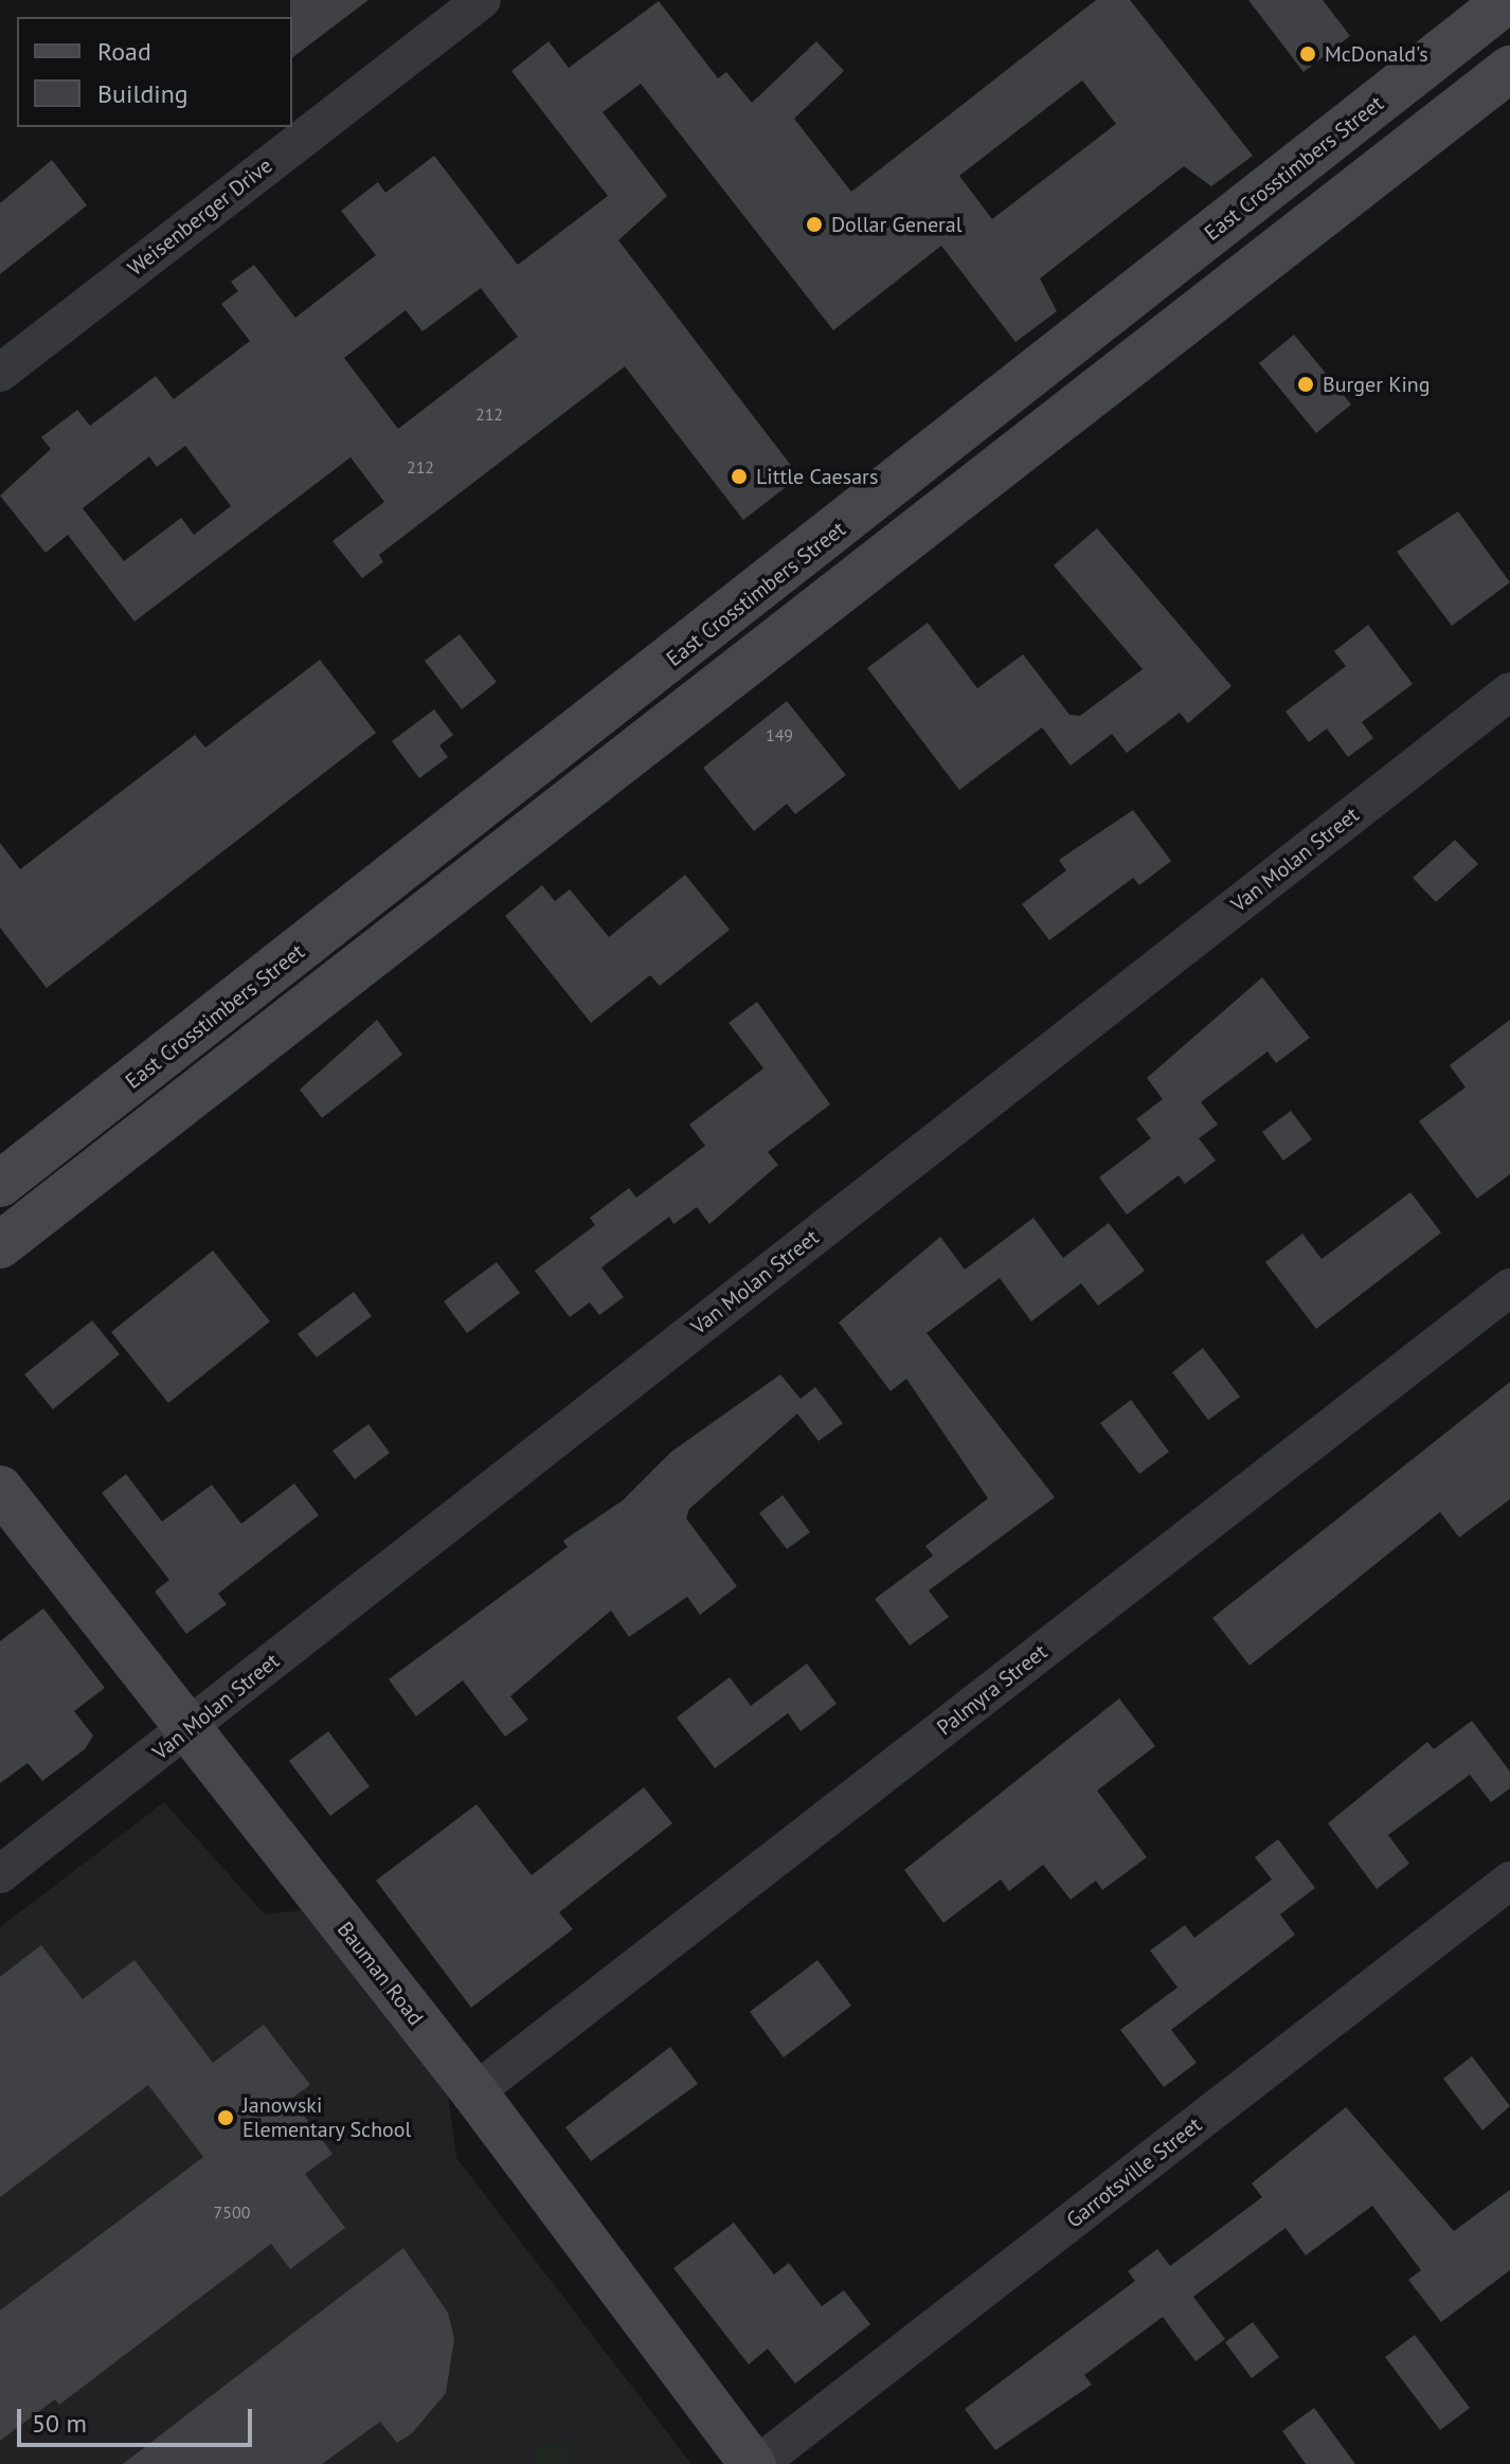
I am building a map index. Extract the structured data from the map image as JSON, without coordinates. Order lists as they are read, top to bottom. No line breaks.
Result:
{"streets":{"main road":["East Crosstimbers Street","Bauman Road"],"street":["Weisenberger Drive","Van Molan Street","Palmyra Street","Garrotsville Street"]},"crossings":[["Van Molan Street","Bauman Road"],["Palmyra Street","Bauman Road"],["Bauman Road","Garrotsville Street"]],"places":["McDonald's","Dollar General","Burger King","Little Caesars","Janowski Elementary School"],"house_numbers":["212","212","149","7500"],"legend":["Road","Building"],"scale_bar":"50 m"}
